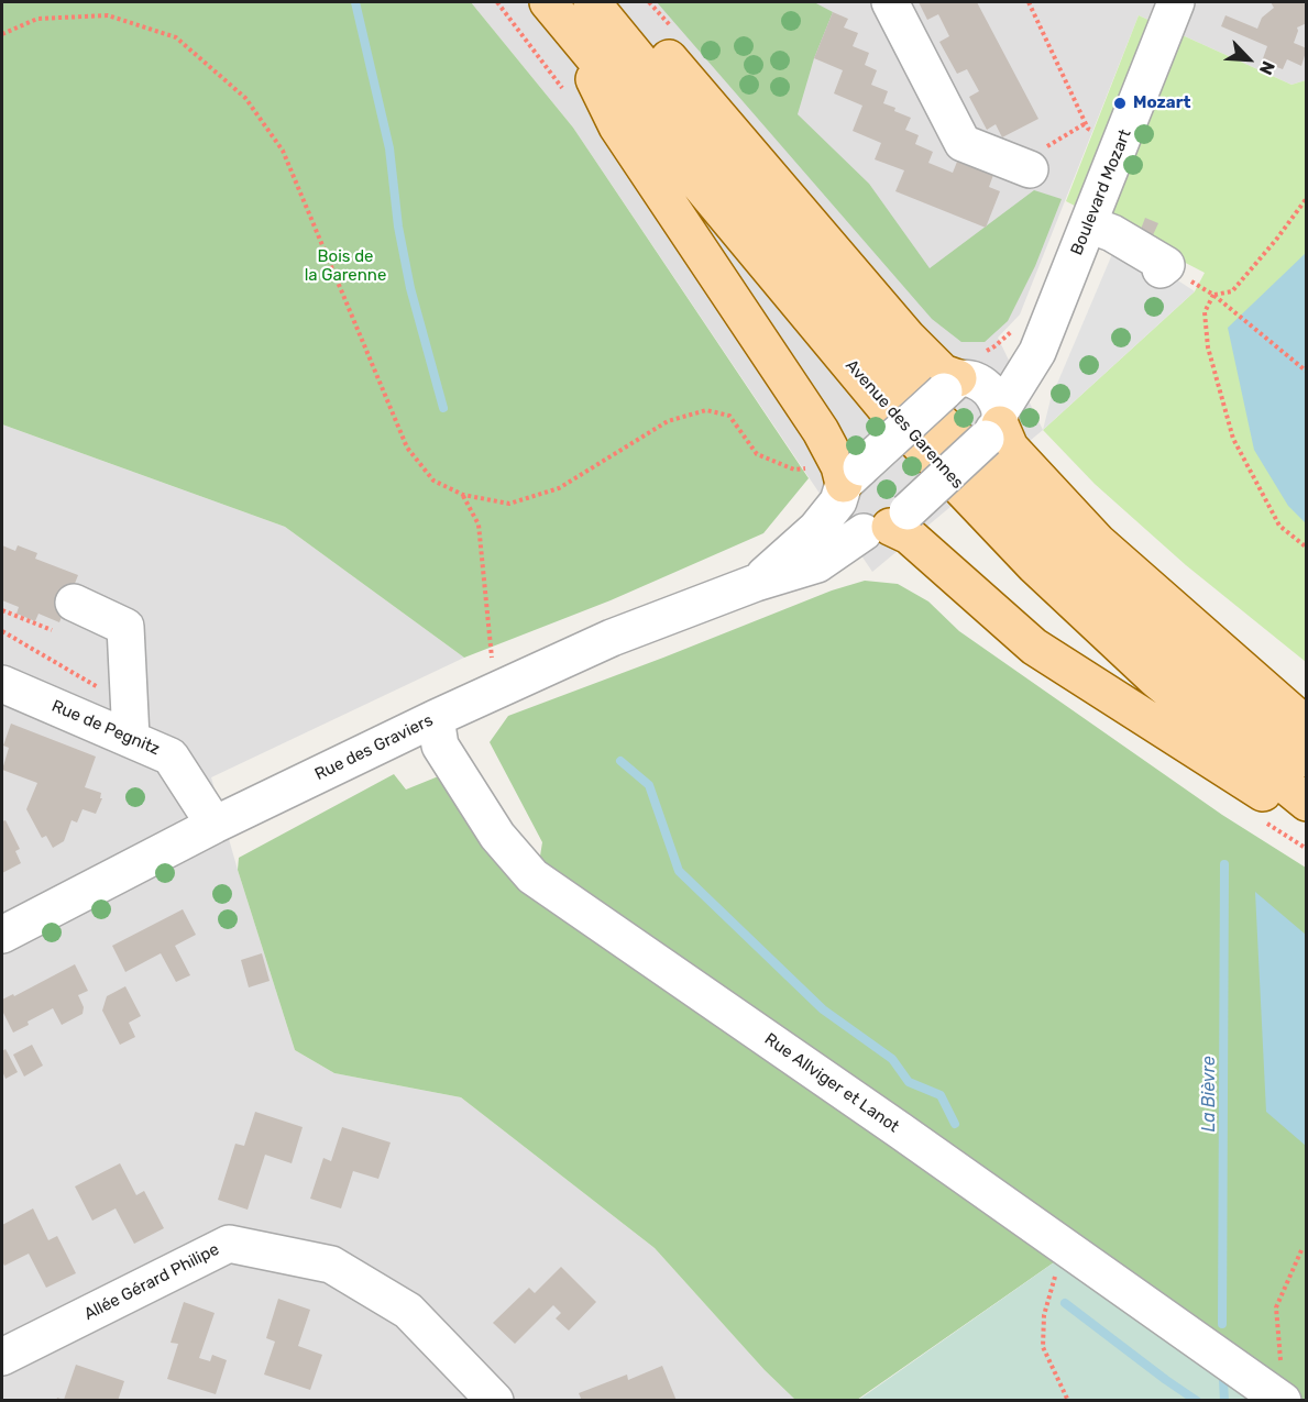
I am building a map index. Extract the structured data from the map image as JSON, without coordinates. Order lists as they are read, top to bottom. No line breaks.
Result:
{"streets":{"main road":["Avenue des Garennes"],"street":["Boulevard Mozart","Rue de Pegnitz","Rue des Graviers","Rue Allviger et Lanot","Allée Gérard Philipe"]},"crossings":[["Boulevard Mozart","Rue des Graviers"],["Rue de Pegnitz","Rue des Graviers"],["Rue des Graviers","Rue Allviger et Lanot"]],"water":["La Bièvre"],"parks":["Bois de la Garenne"],"places":["Mozart"],"north":"bottom right"}
